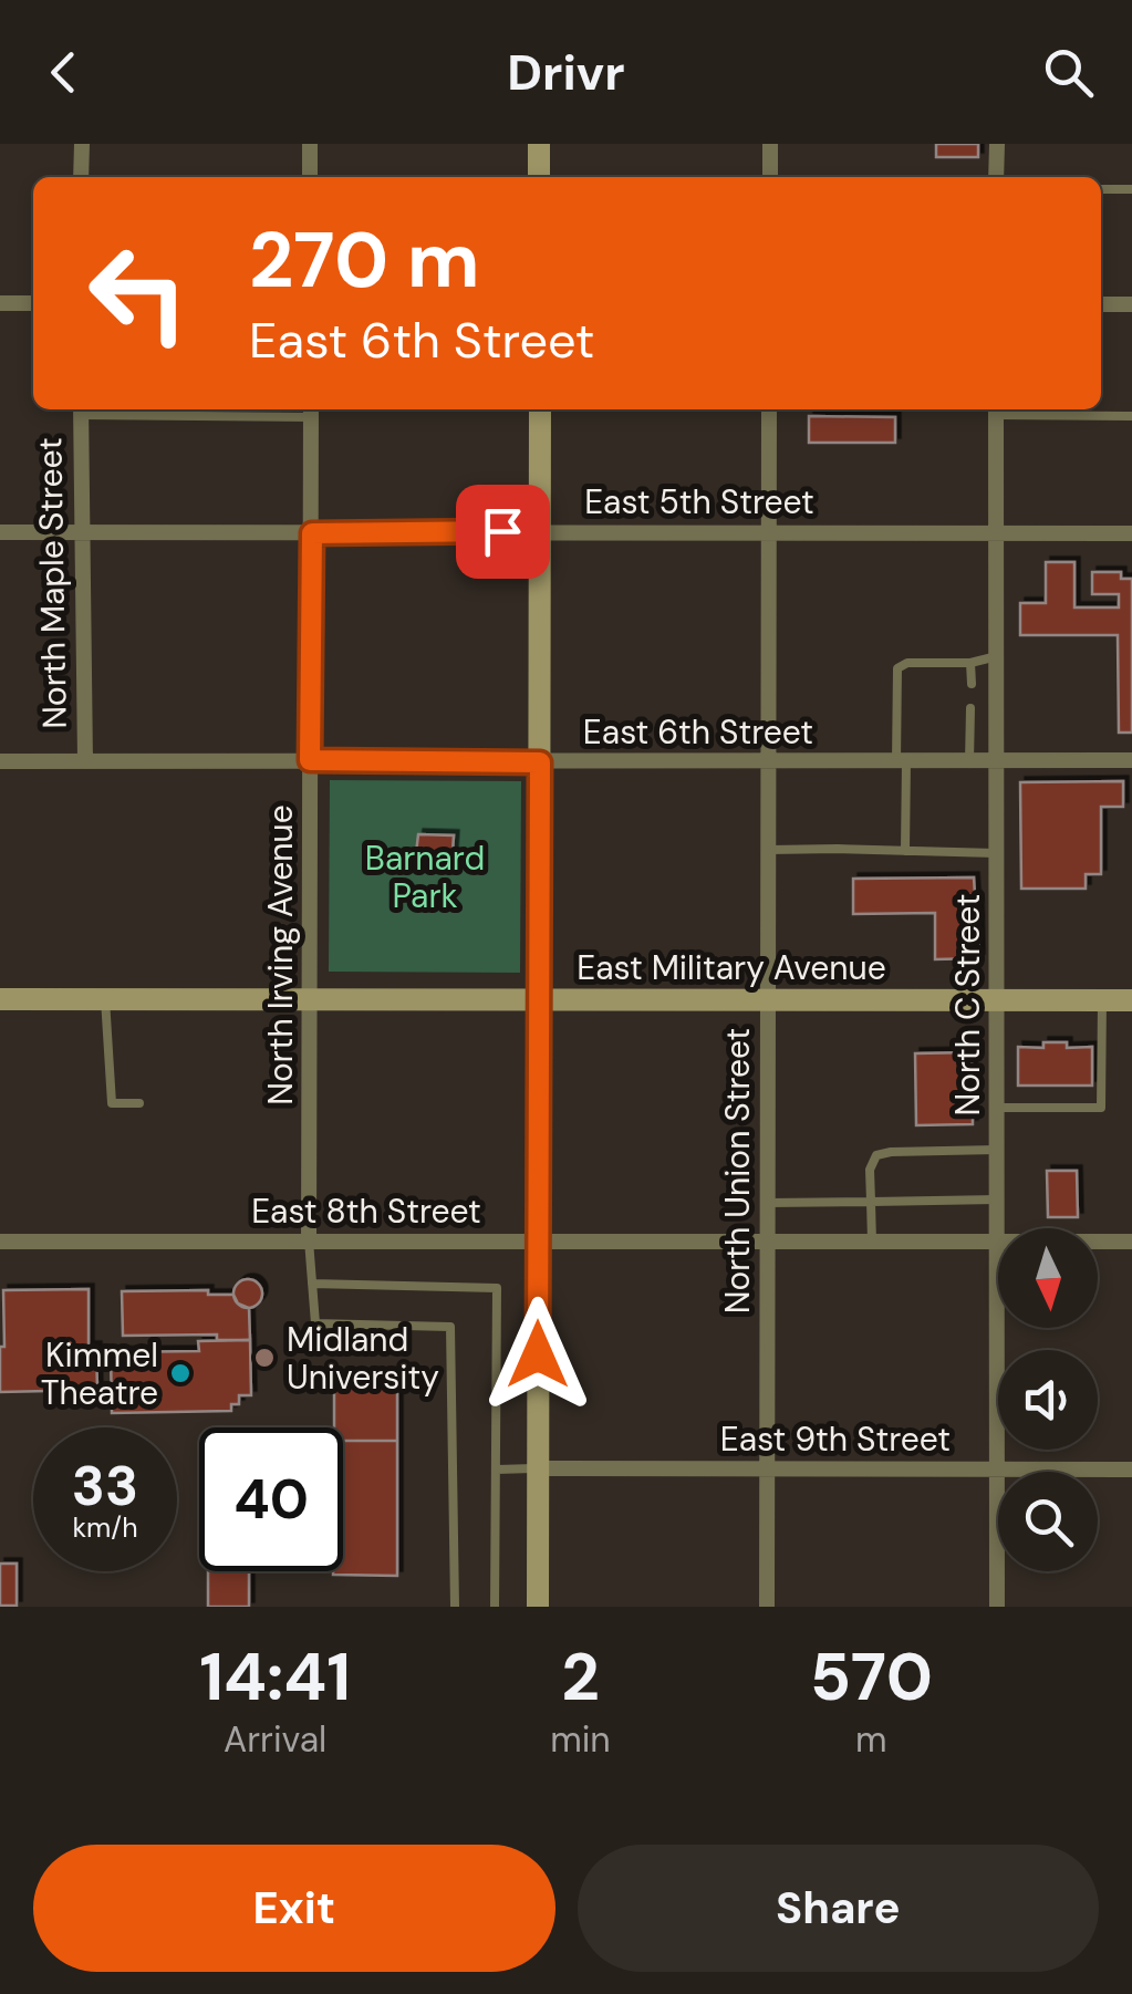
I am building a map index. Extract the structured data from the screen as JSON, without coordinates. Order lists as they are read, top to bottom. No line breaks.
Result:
{"streets":{"street":["East 5th Street","North Maple Street","East 6th Street","North Irving Avenue","East Military Avenue","North C Street","North Union Street","East 8th Street","East 9th Street"]},"crossings":[["East 5th Street","North Maple Street"],["East 5th Street","North Irving Avenue"],["East 5th Street","North C Street"],["East 5th Street","North Union Street"],["North Maple Street","East 6th Street"],["East 6th Street","North Irving Avenue"],["East 6th Street","North C Street"],["East 6th Street","North Union Street"],["North Irving Avenue","East Military Avenue"],["North Irving Avenue","East 8th Street"],["East Military Avenue","North C Street"],["East Military Avenue","North Union Street"],["North C Street","East 8th Street"],["North C Street","East 9th Street"],["North Union Street","East 8th Street"],["North Union Street","East 9th Street"]],"parks":["Barnard Park"],"places":["Midland University","Kimmel Theatre"],"north":"bottom","page":{"header":"Drivr","turn":["270 m","East 6th Street"],"speed":"33 km/h","limit":"40","eta":["14:41","Arrival","2","min","570","m"],"buttons":["Exit","Share"]}}
